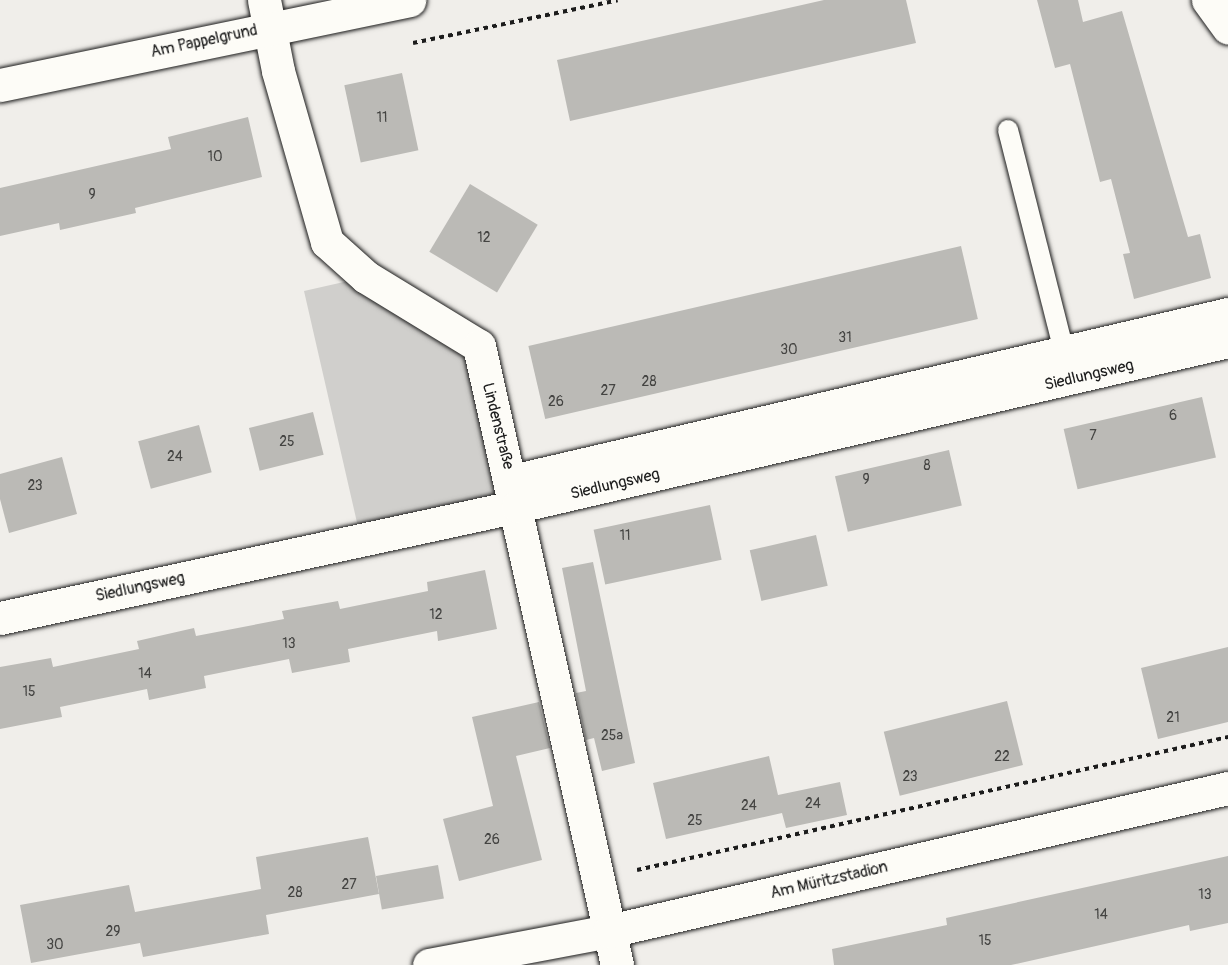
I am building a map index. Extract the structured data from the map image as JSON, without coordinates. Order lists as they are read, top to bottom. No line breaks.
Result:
{"streets":{"street":["Am Pappelgrund","Siedlungsweg","Lindenstraße","Am Müritzstadion"]},"crossings":[["Am Pappelgrund","Lindenstraße"],["Siedlungsweg","Lindenstraße"],["Lindenstraße","Am Müritzstadion"]],"house_numbers":["11","10","9","12","31","30","28","27","26","6","7","25","24","8","9","23","11","12","13","14","15","21","25a","22","23","24","24","25","26","27","28","13","14","29","15","30"]}
